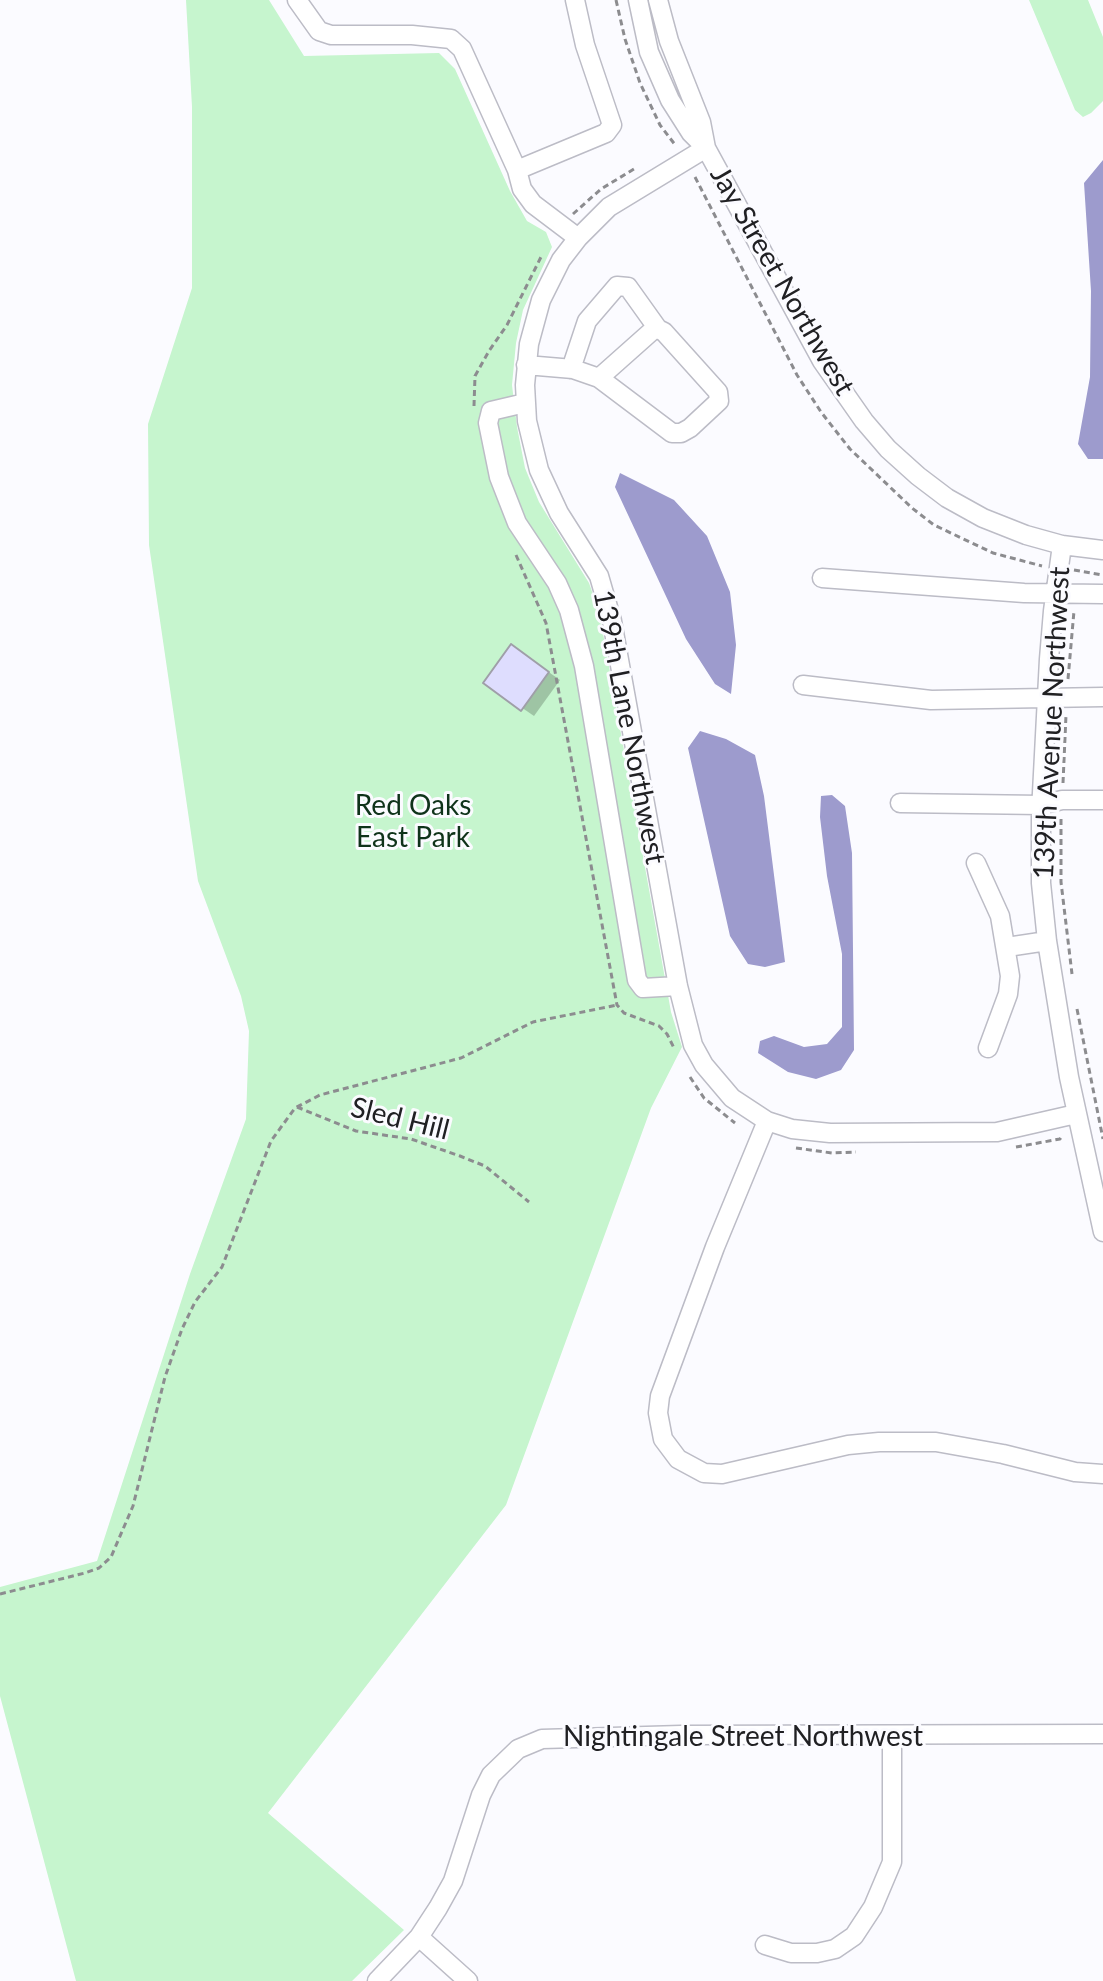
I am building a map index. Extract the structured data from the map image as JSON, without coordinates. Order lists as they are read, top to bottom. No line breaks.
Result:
{"streets":{"street":["Jay Street Northwest","139th Avenue Northwest","139th Lane Northwest","Nightingale Street Northwest"],"path":["Sled Hill"]},"crossings":[["Jay Street Northwest","139th Avenue Northwest"],["Jay Street Northwest","139th Lane Northwest"],["139th Avenue Northwest","139th Lane Northwest"]],"parks":["Red Oaks East Park"]}
